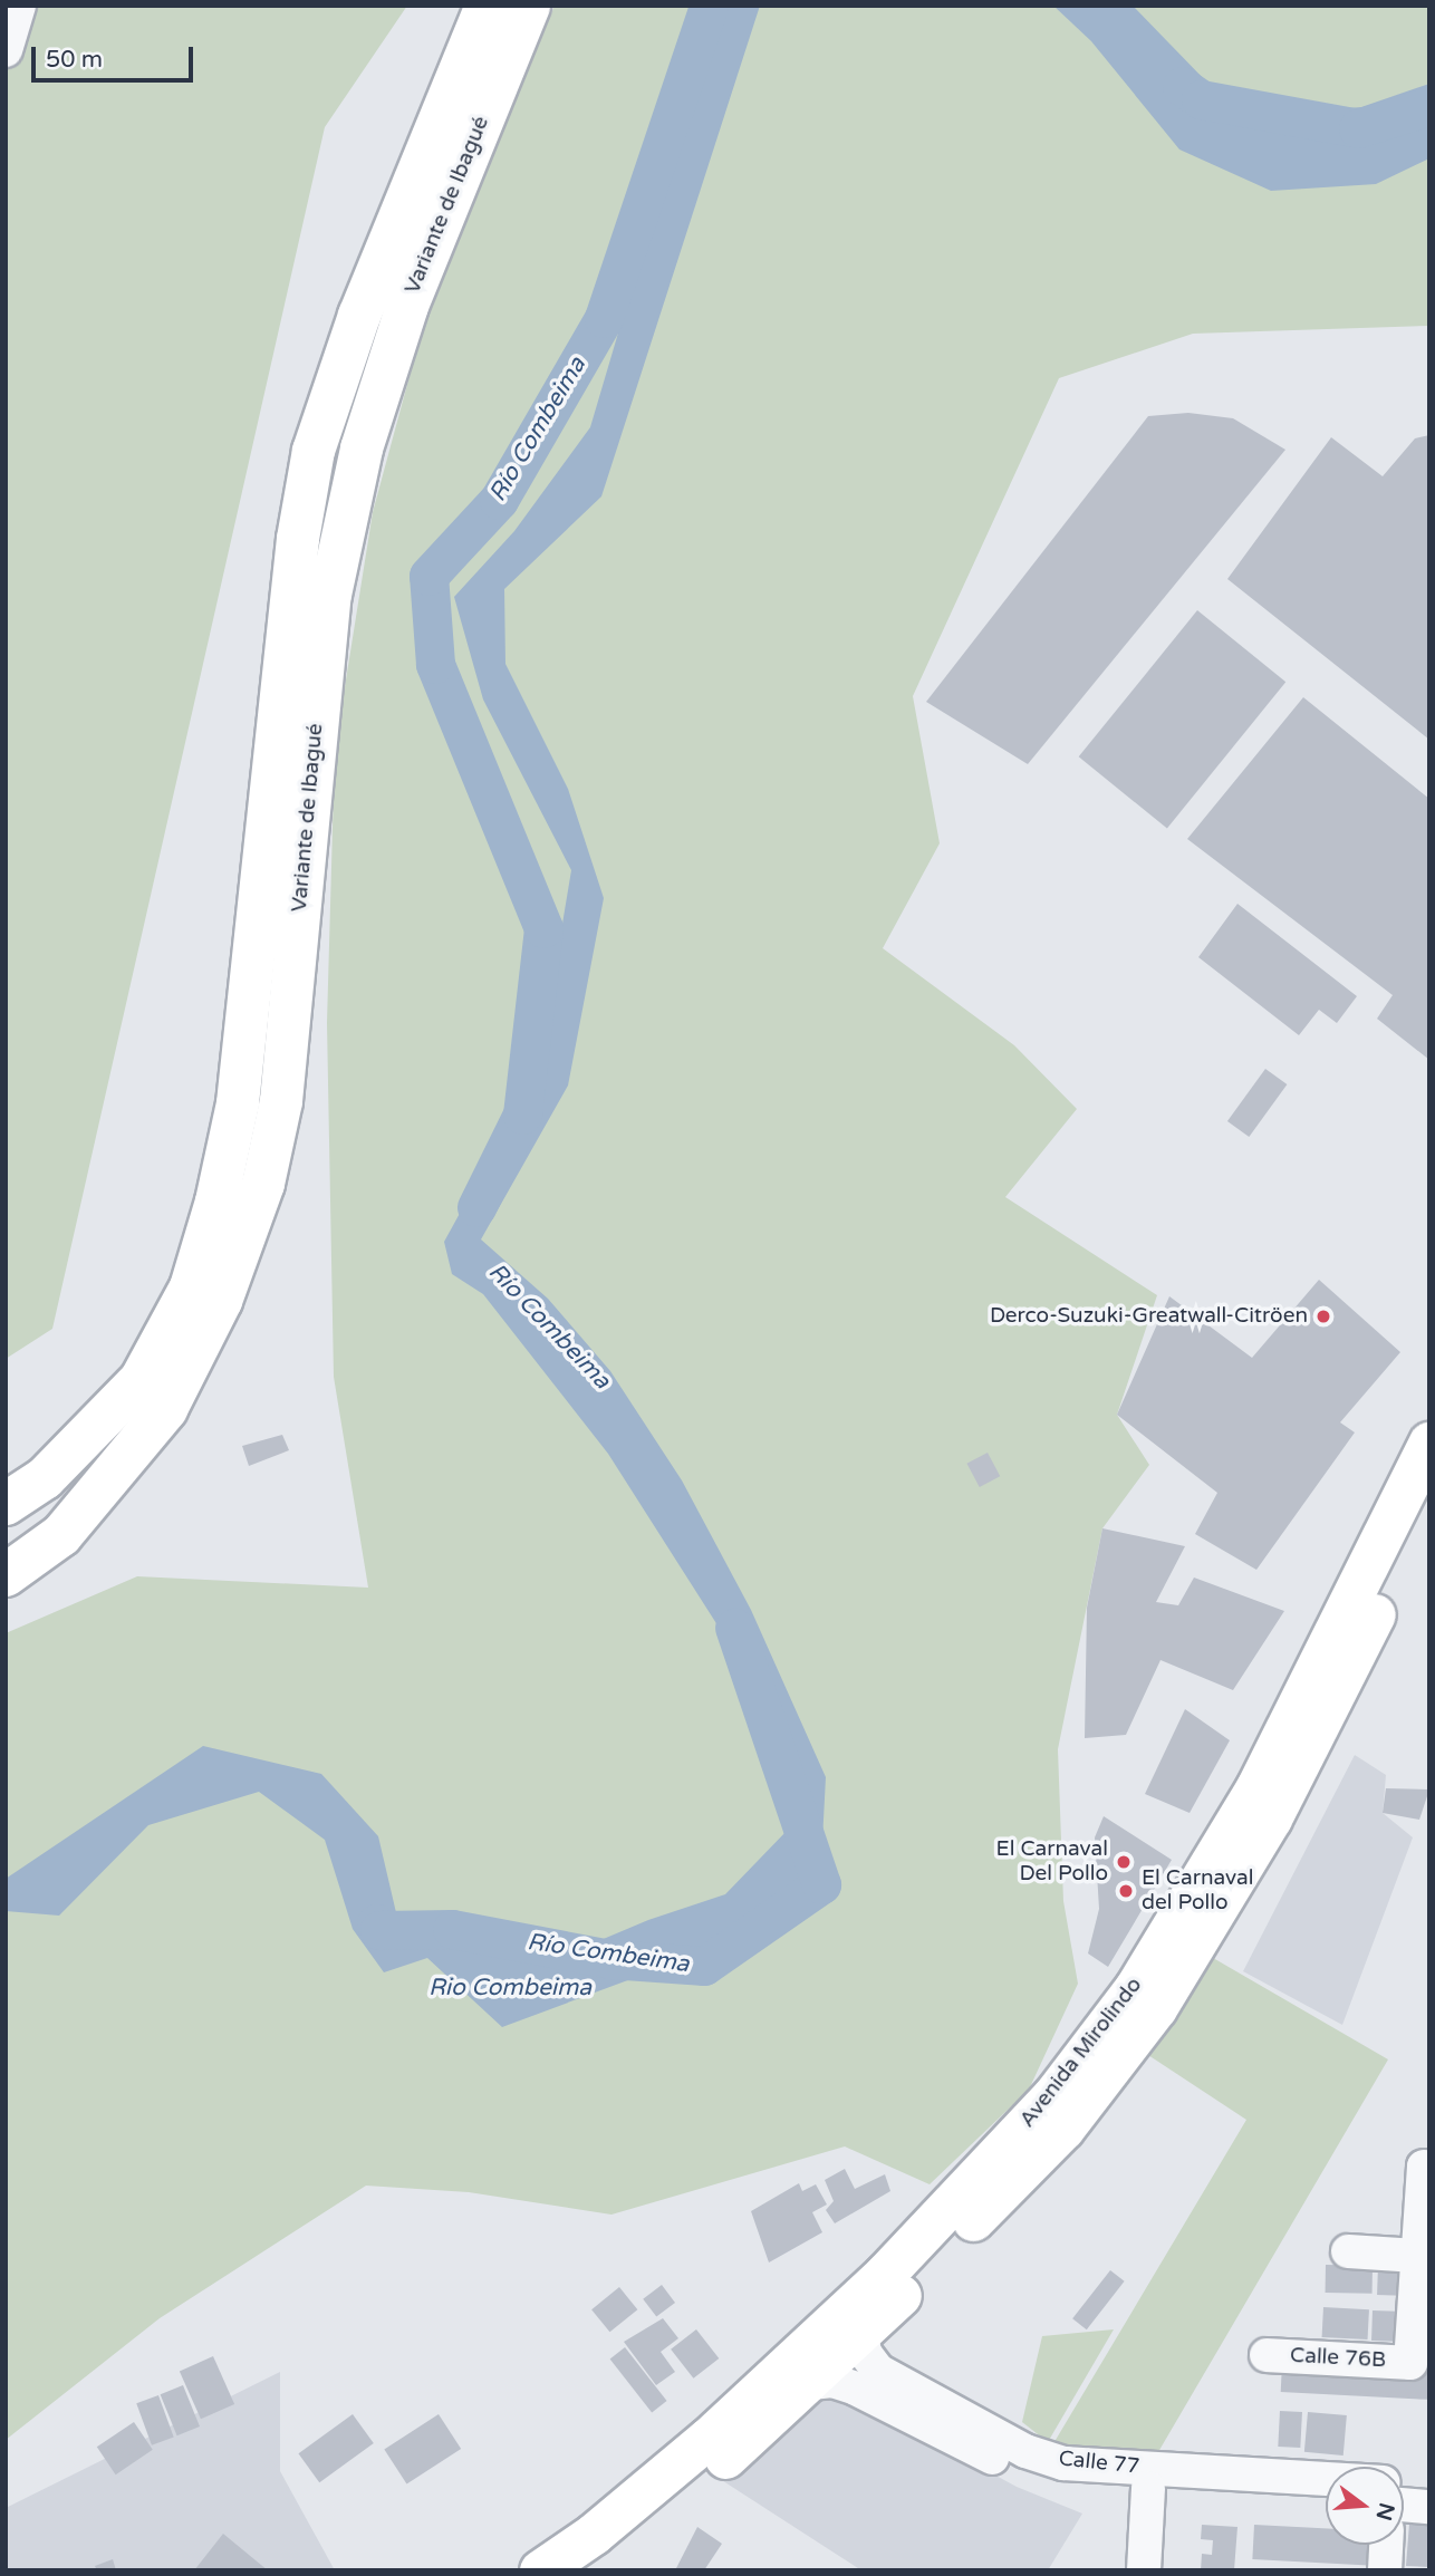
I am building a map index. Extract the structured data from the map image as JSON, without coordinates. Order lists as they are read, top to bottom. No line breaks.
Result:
{"streets":{"highway":["Variante de Ibagué"],"main road":["Avenida Mirolindo"],"street":["Calle 76B","Calle 77"]},"crossings":[["Avenida Mirolindo","Calle 77"]],"water":["Río Combeima","Rio Combeima"],"places":["Derco-Suzuki-Greatwall-Citröen","El Carnaval Del Pollo","El Carnaval del Pollo"],"scale_bar":"50 m","north":"right"}
